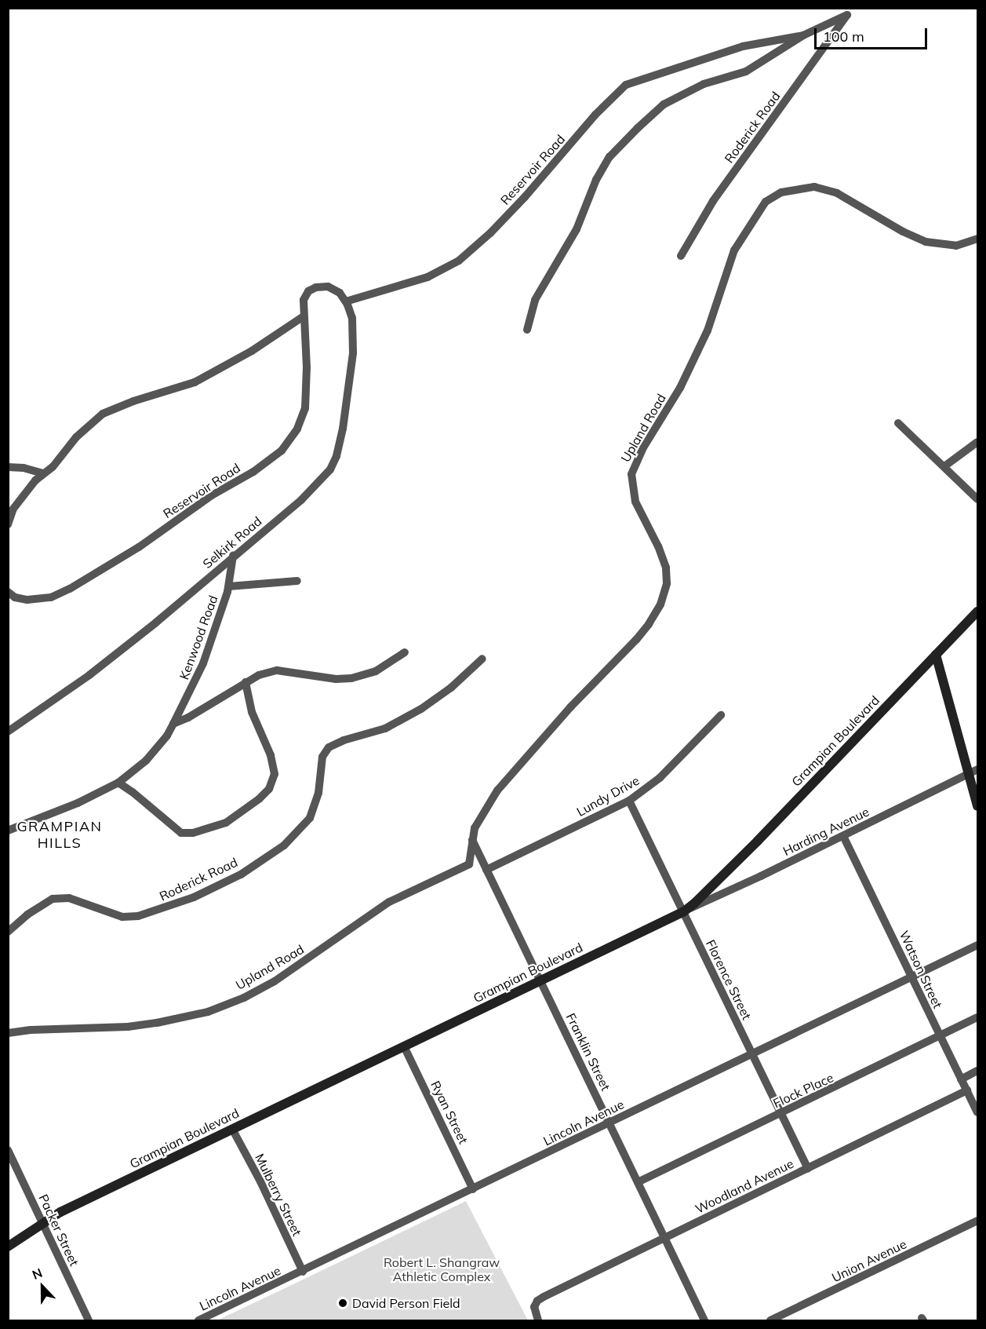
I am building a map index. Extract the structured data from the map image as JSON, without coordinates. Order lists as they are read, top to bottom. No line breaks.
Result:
{"streets":{"street":["Roderick Road","Reservoir Road","Upland Road","Selkirk Road","Kenwood Road","Grampian Boulevard","Lundy Drive","Harding Avenue","Watson Street","Florence Street","Franklin Street","Flock Place","Ryan Street","Lincoln Avenue","Woodland Avenue","Mulberry Street","Packer Street","Union Avenue"]},"crossings":[["Roderick Road","Reservoir Road"],["Reservoir Road","Selkirk Road"],["Selkirk Road","Kenwood Road"],["Grampian Boulevard","Harding Avenue"],["Grampian Boulevard","Florence Street"],["Grampian Boulevard","Franklin Street"],["Grampian Boulevard","Ryan Street"],["Grampian Boulevard","Mulberry Street"],["Grampian Boulevard","Packer Street"],["Lundy Drive","Florence Street"],["Lundy Drive","Franklin Street"],["Harding Avenue","Watson Street"],["Harding Avenue","Florence Street"],["Watson Street","Flock Place"],["Watson Street","Lincoln Avenue"],["Watson Street","Woodland Avenue"],["Florence Street","Flock Place"],["Florence Street","Lincoln Avenue"],["Florence Street","Woodland Avenue"],["Franklin Street","Flock Place"],["Franklin Street","Lincoln Avenue"],["Franklin Street","Woodland Avenue"],["Ryan Street","Lincoln Avenue"],["Lincoln Avenue","Mulberry Street"]],"districts":["GRAMPIAN HILLS"],"parks":["Robert L. Shangraw Athletic Complex"],"places":["David Person Field"],"scale_bar":"100 m","north":"top"}
